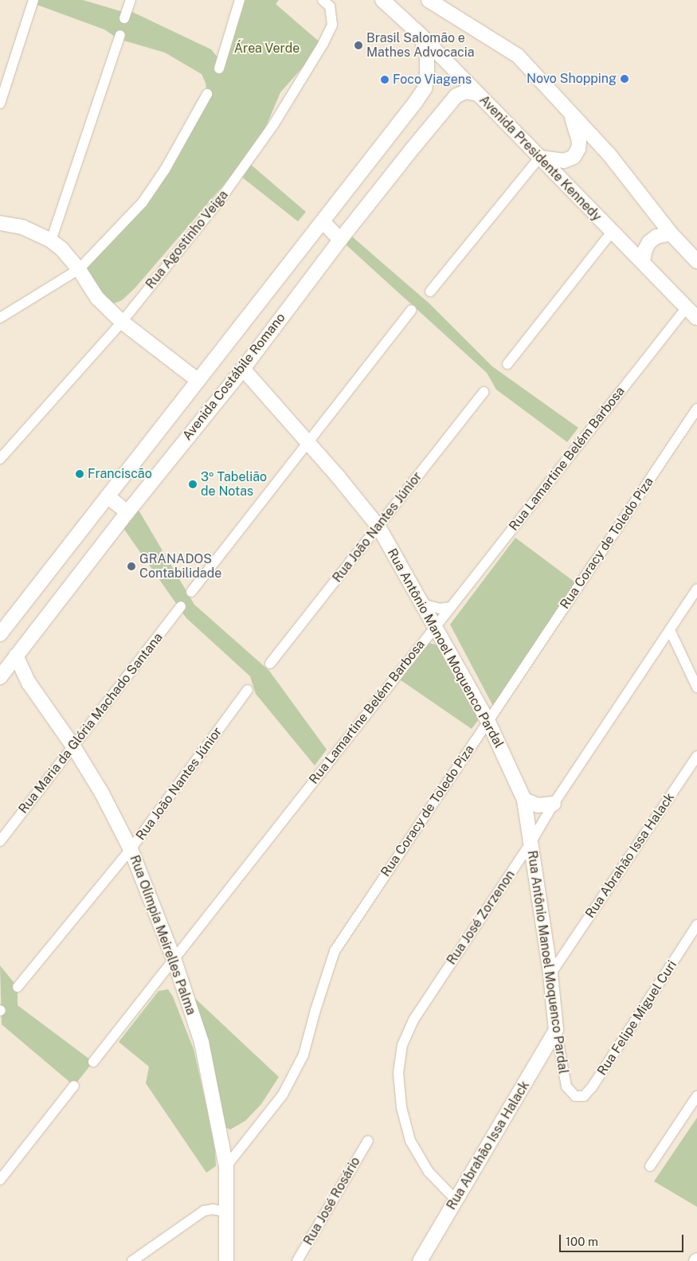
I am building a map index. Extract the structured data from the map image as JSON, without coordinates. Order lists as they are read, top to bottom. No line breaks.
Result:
{"streets":{"main road":["Avenida Presidente Kennedy","Avenida Costábile Romano","Rua Antônio Manoel Moquenco Pardal","Rua Abrahão Issa Halack","Rua Olímpia Meirelles Palma"],"street":["Rua Agostinho Veiga","Rua Lamartine Belém Barbosa","Rua João Nantes Júnior","Rua Coracy de Toledo Piza","Rua Maria da Glória Machado Santana","Rua José Zorzenon","Rua Felipe Miguel Curi","Rua José Rosário"]},"crossings":[["Avenida Presidente Kennedy","Avenida Costábile Romano"],["Avenida Presidente Kennedy","Rua Lamartine Belém Barbosa"],["Avenida Costábile Romano","Rua Antônio Manoel Moquenco Pardal"],["Avenida Costábile Romano","Rua Olímpia Meirelles Palma"],["Rua Lamartine Belém Barbosa","Rua Antônio Manoel Moquenco Pardal"],["Rua Lamartine Belém Barbosa","Rua Olímpia Meirelles Palma"],["Rua João Nantes Júnior","Rua Antônio Manoel Moquenco Pardal"],["Rua João Nantes Júnior","Rua Olímpia Meirelles Palma"],["Rua Coracy de Toledo Piza","Rua Antônio Manoel Moquenco Pardal"],["Rua Coracy de Toledo Piza","Rua Olímpia Meirelles Palma"],["Rua Antônio Manoel Moquenco Pardal","Rua Abrahão Issa Halack"],["Rua Antônio Manoel Moquenco Pardal","Rua José Zorzenon"],["Rua Antônio Manoel Moquenco Pardal","Rua Felipe Miguel Curi"],["Rua Maria da Glória Machado Santana","Rua Olímpia Meirelles Palma"],["Rua Abrahão Issa Halack","Rua José Zorzenon"]],"parks":["Área Verde"],"places":["Brasil Salomão e Mathes Advocacia","Novo Shopping","Foco Viagens","Franciscão","3º Tabelião de Notas","GRANADOS Contabilidade"],"scale_bar":"100 m"}
